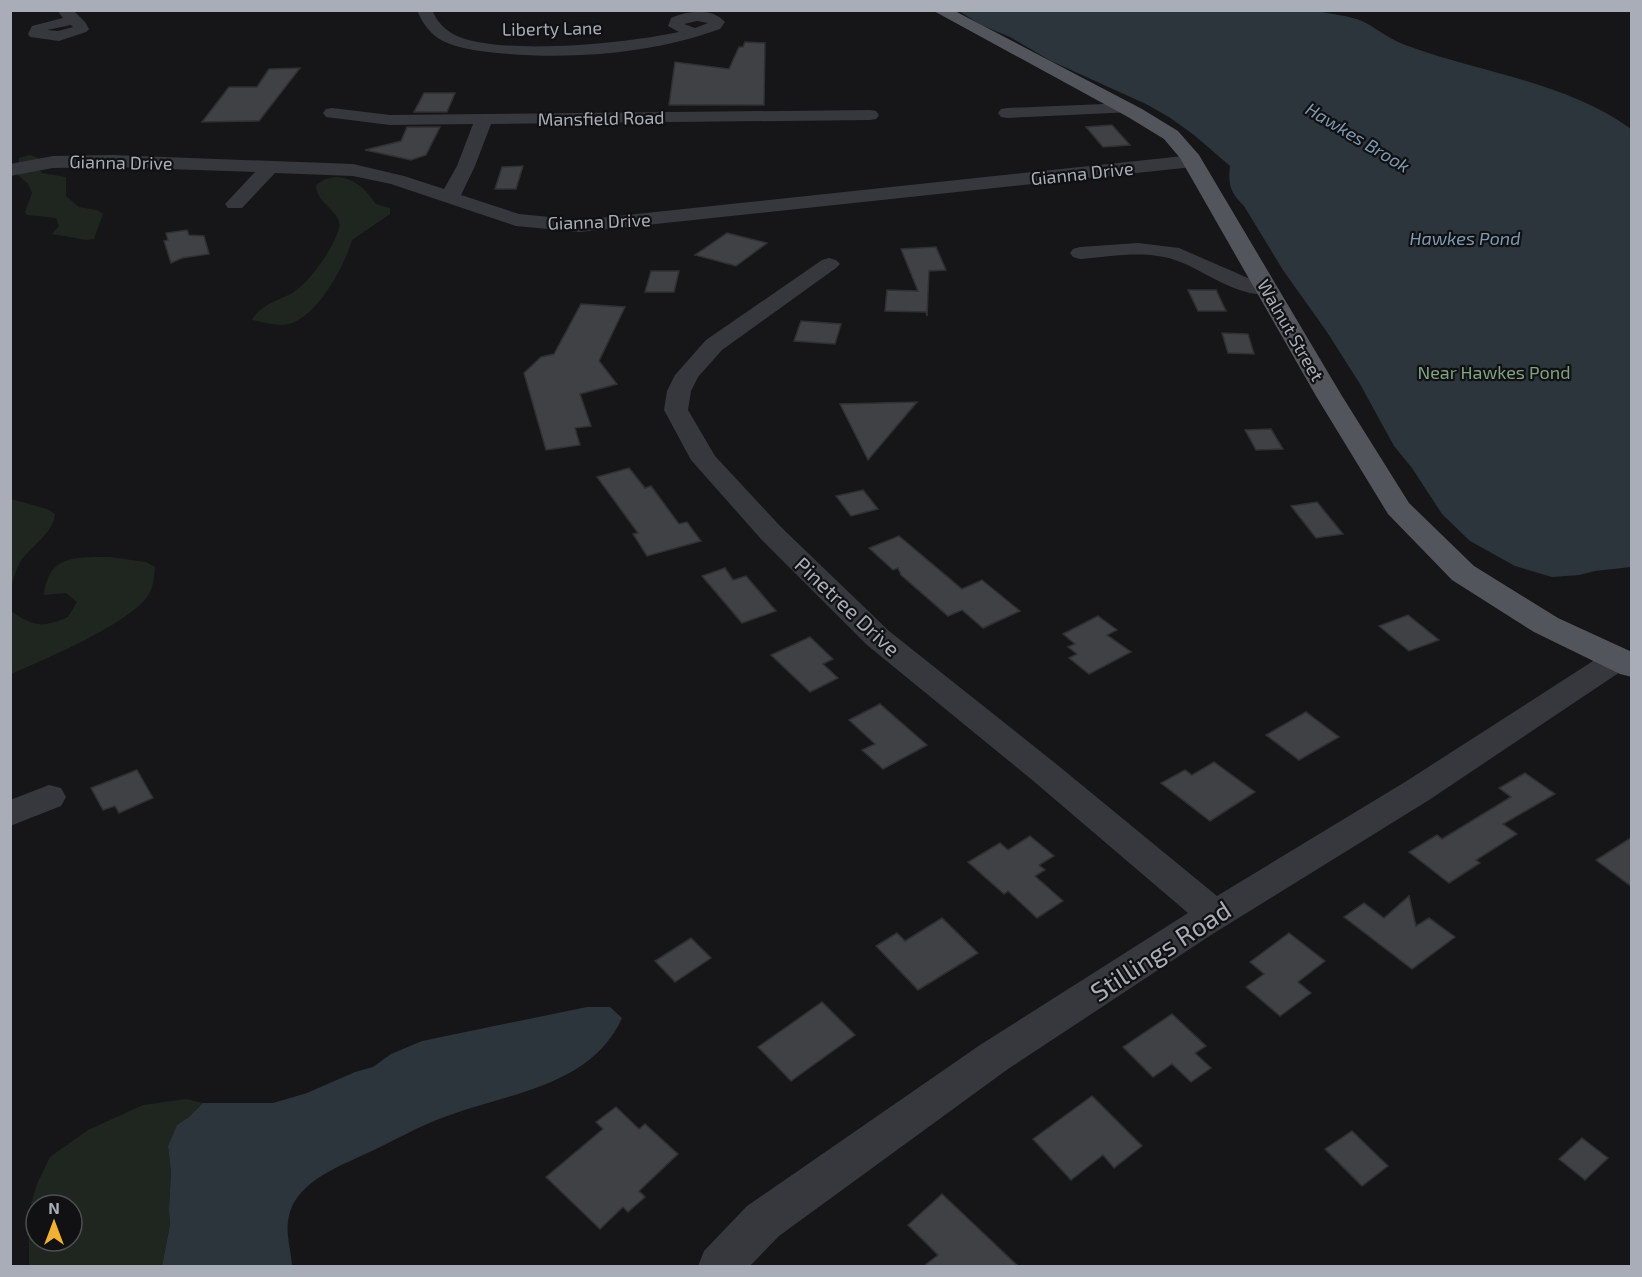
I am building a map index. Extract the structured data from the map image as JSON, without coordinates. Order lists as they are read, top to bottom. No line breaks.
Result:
{"streets":{"main road":["Walnut Street"],"street":["Liberty Lane","Mansfield Road","Gianna Drive","Pinetree Drive","Stillings Road"]},"crossings":[["Gianna Drive","Walnut Street"],["Walnut Street","Stillings Road"],["Pinetree Drive","Stillings Road"]],"water":["Hawkes Brook","Hawkes Pond"],"parks":["Near Hawkes Pond"],"north":"top"}
